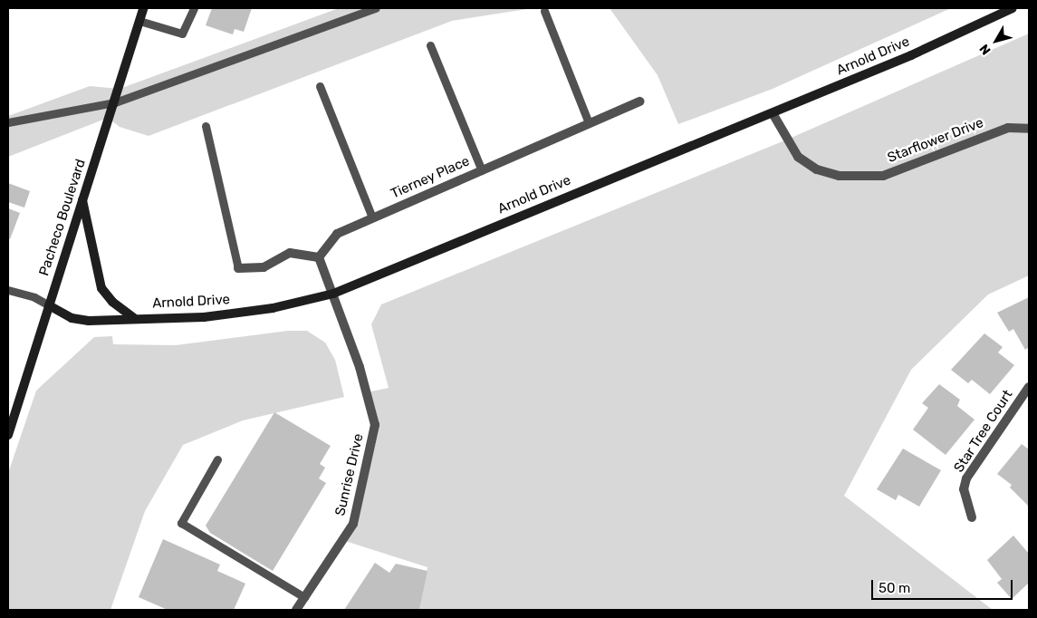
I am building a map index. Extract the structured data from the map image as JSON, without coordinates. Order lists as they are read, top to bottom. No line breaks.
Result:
{"streets":{"street":["Arnold Drive","Starflower Drive","Tierney Place","Pacheco Boulevard","Star Tree Court","Sunrise Drive"]},"crossings":[["Arnold Drive","Starflower Drive"],["Arnold Drive","Pacheco Boulevard"],["Arnold Drive","Sunrise Drive"],["Tierney Place","Sunrise Drive"]],"scale_bar":"50 m","north":"bottom left"}
